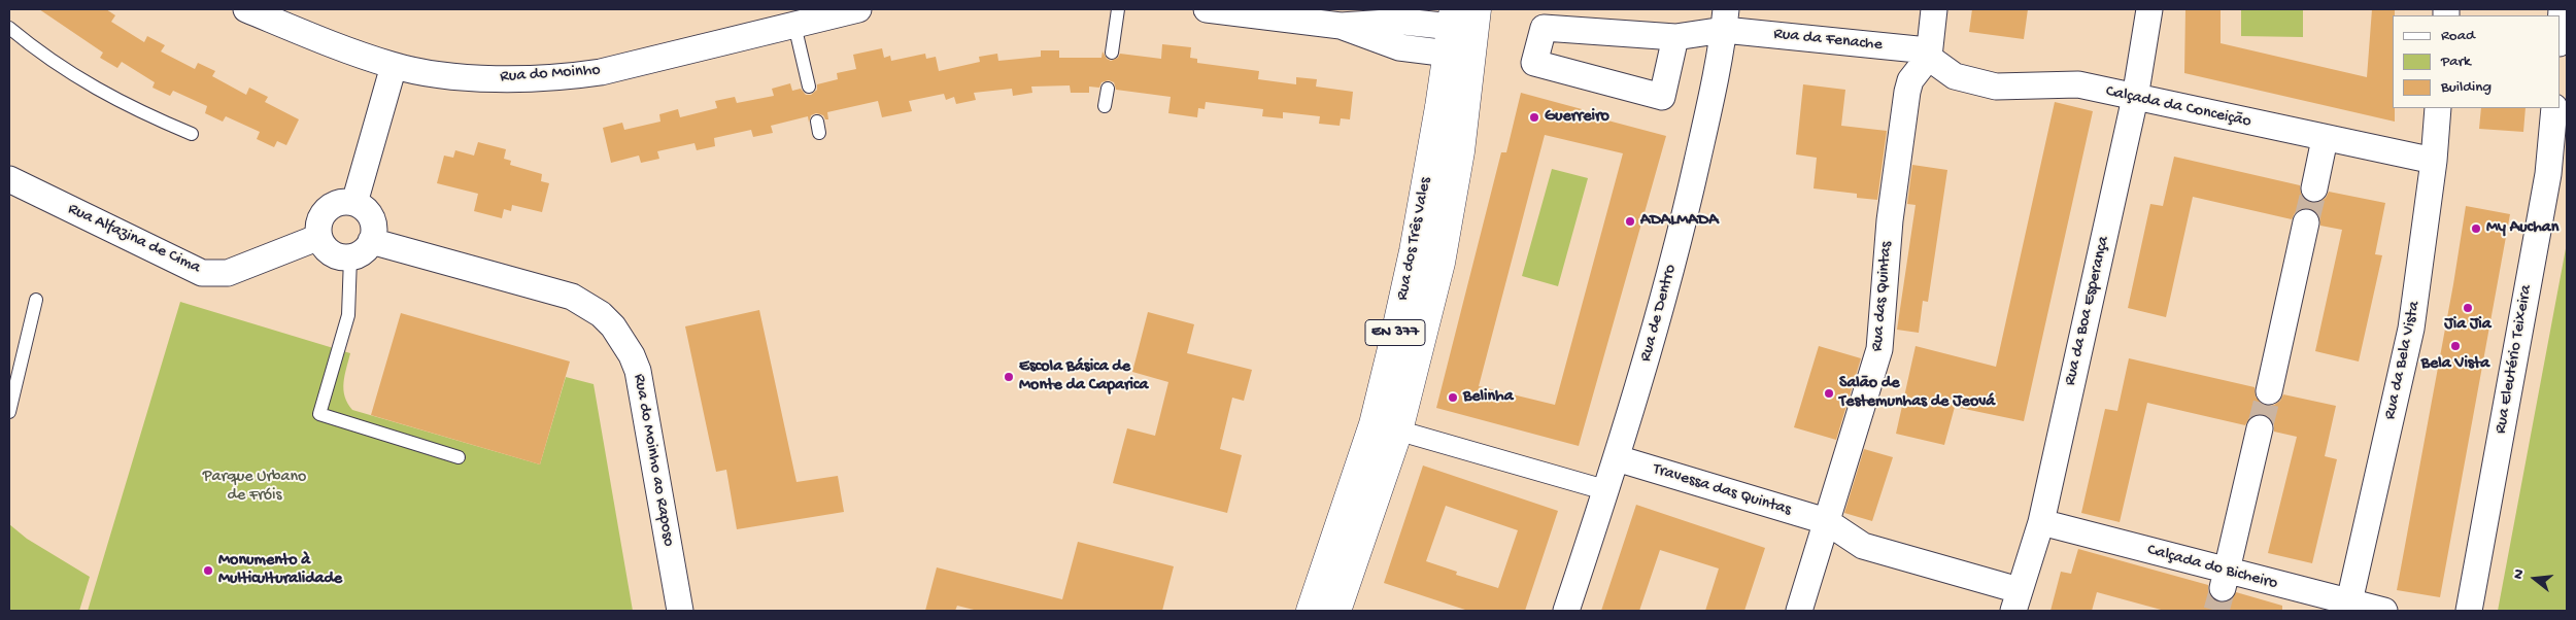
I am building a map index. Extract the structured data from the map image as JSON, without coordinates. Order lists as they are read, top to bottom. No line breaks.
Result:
{"streets":{"main road":["Rua dos Três Vales","EN 377"],"street":["Rua da Fenache","Rua do Moinho","Calçada da Conceição","Rua Alfazina de Cima","Rua das Quintas","Rua da Boa Esperança","Rua de Dentro","Rua Eleutério Teixeira","Rua da Bela Vista","Rua do Moinho ao Raposo","Travessa das Quintas","Calçada do Bicheiro"]},"crossings":[["Rua da Fenache","Calçada da Conceição"],["Rua da Fenache","Rua das Quintas"],["Rua da Fenache","Rua de Dentro"],["Calçada da Conceição","Rua das Quintas"],["Calçada da Conceição","Rua da Boa Esperança"],["Calçada da Conceição","Rua da Bela Vista"],["Rua Alfazina de Cima","Rua do Moinho ao Raposo"],["Rua das Quintas","Travessa das Quintas"],["Rua da Boa Esperança","Calçada do Bicheiro"],["Rua de Dentro","Travessa das Quintas"],["Rua da Bela Vista","Calçada do Bicheiro"]],"parks":["Parque Urbano de Fróis"],"places":["Guerreiro","ADALMADA","My Auchan","Jia Jia","Bela Vista","Escola Básica de Monte da Caparica","Salão de Testemunhas de Jeová","Belinha","Monumento à Multiculturalidade"],"legend":["Road","Park","Building"],"north":"left"}
